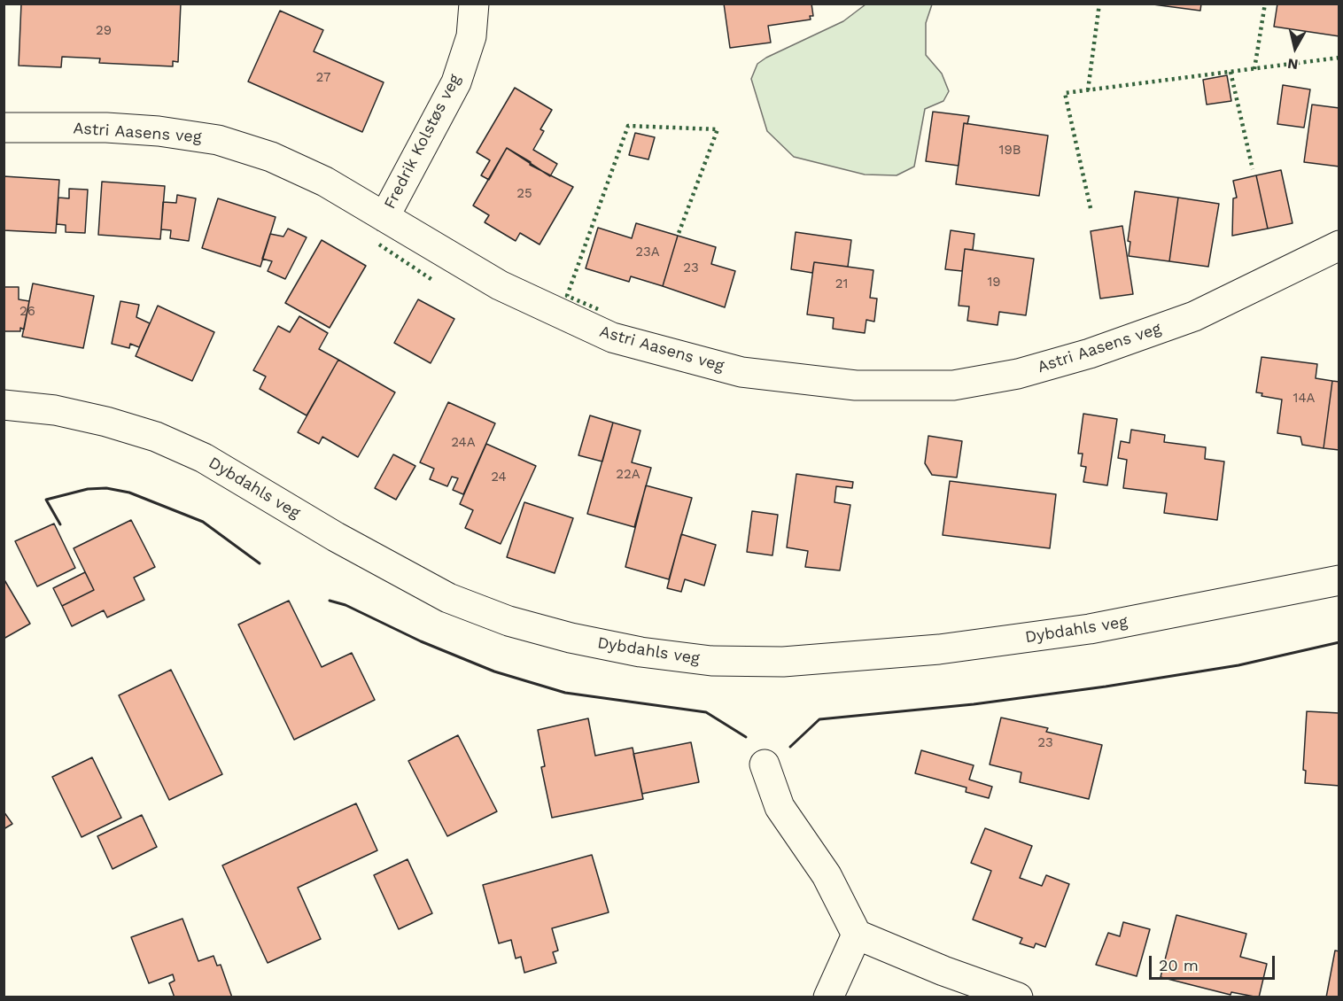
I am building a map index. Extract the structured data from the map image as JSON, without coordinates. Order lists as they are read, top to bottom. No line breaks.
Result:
{"streets":{"street":["Astri Aasens veg","Fredrik Kolstøs veg","Dybdahls veg"]},"crossings":[["Astri Aasens veg","Fredrik Kolstøs veg"]],"house_numbers":["29","27","19B","25","23A","23","19","21","26","14A","24A","22A","24","23"],"scale_bar":"20 m","north":"bottom"}
